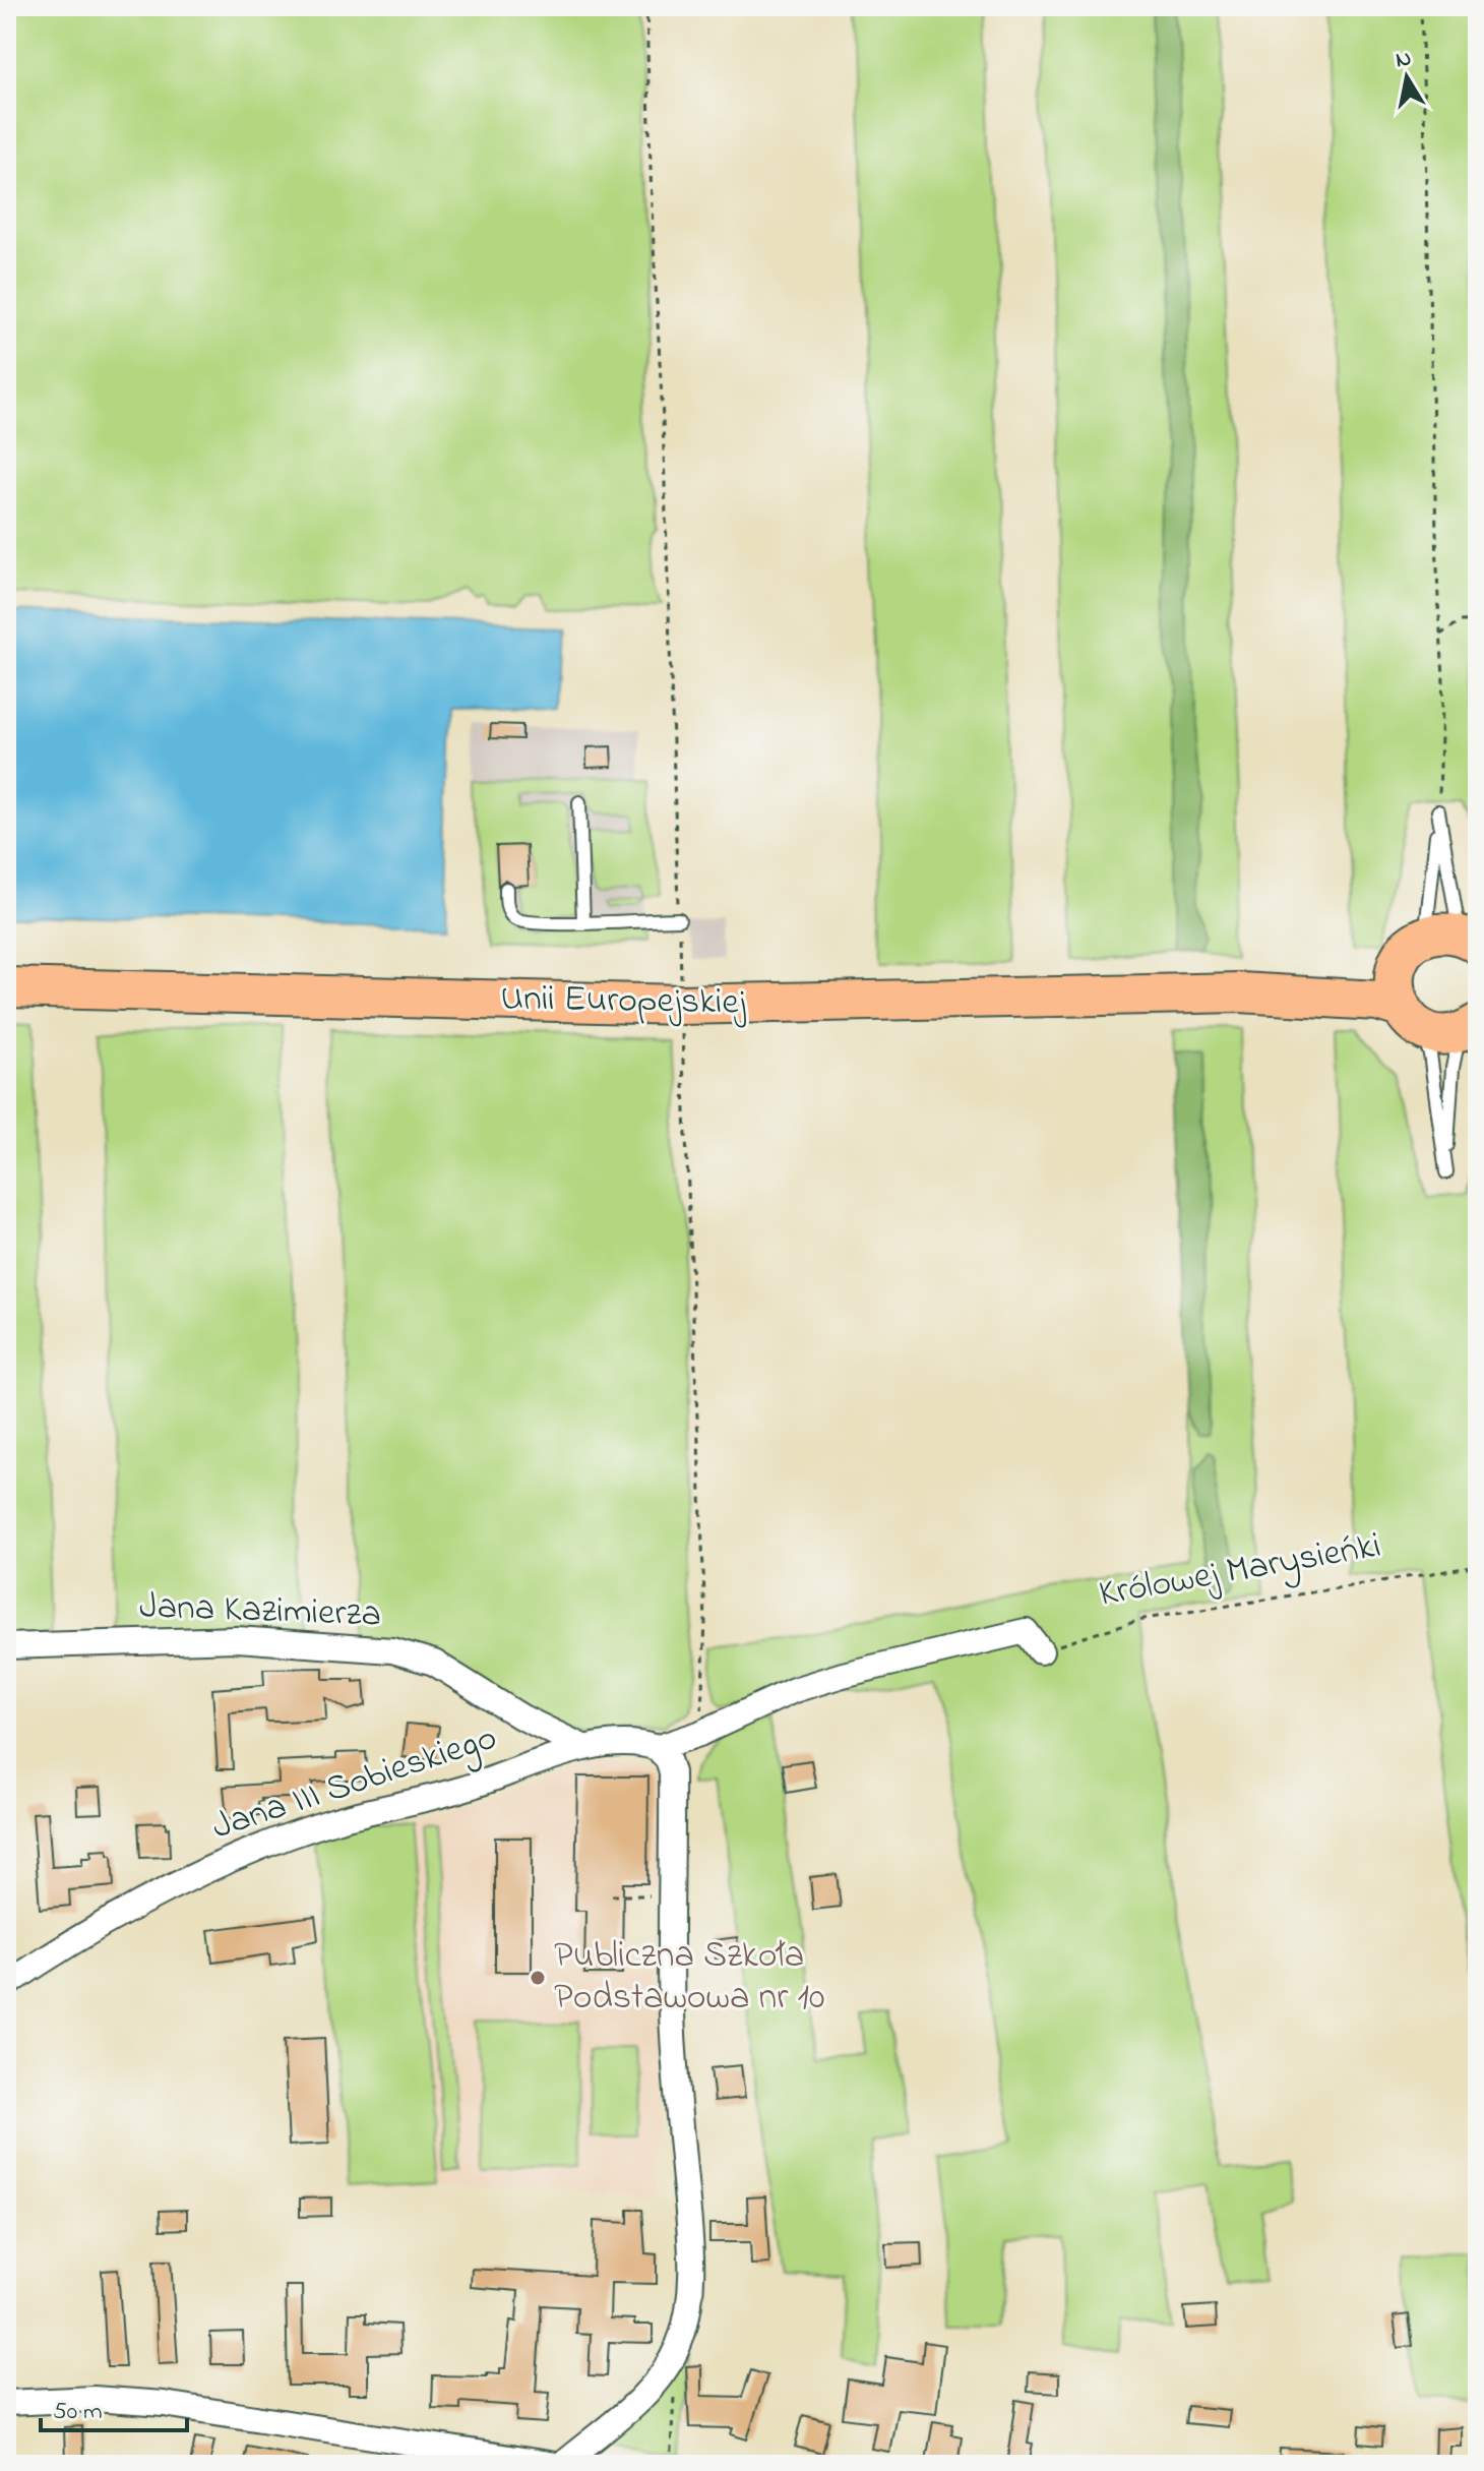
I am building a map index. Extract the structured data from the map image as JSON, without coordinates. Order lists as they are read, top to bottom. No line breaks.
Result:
{"streets":{"main road":["Unii Europejskiej"],"street":["Jana Kazimierza","Jana III Sobieskiego"],"path":["Królowej Marysieńki"]},"crossings":[["Jana Kazimierza","Jana III Sobieskiego"]],"places":["Publiczna Szkoła Podstawowa nr 10"],"scale_bar":"50 m","north":"top"}
